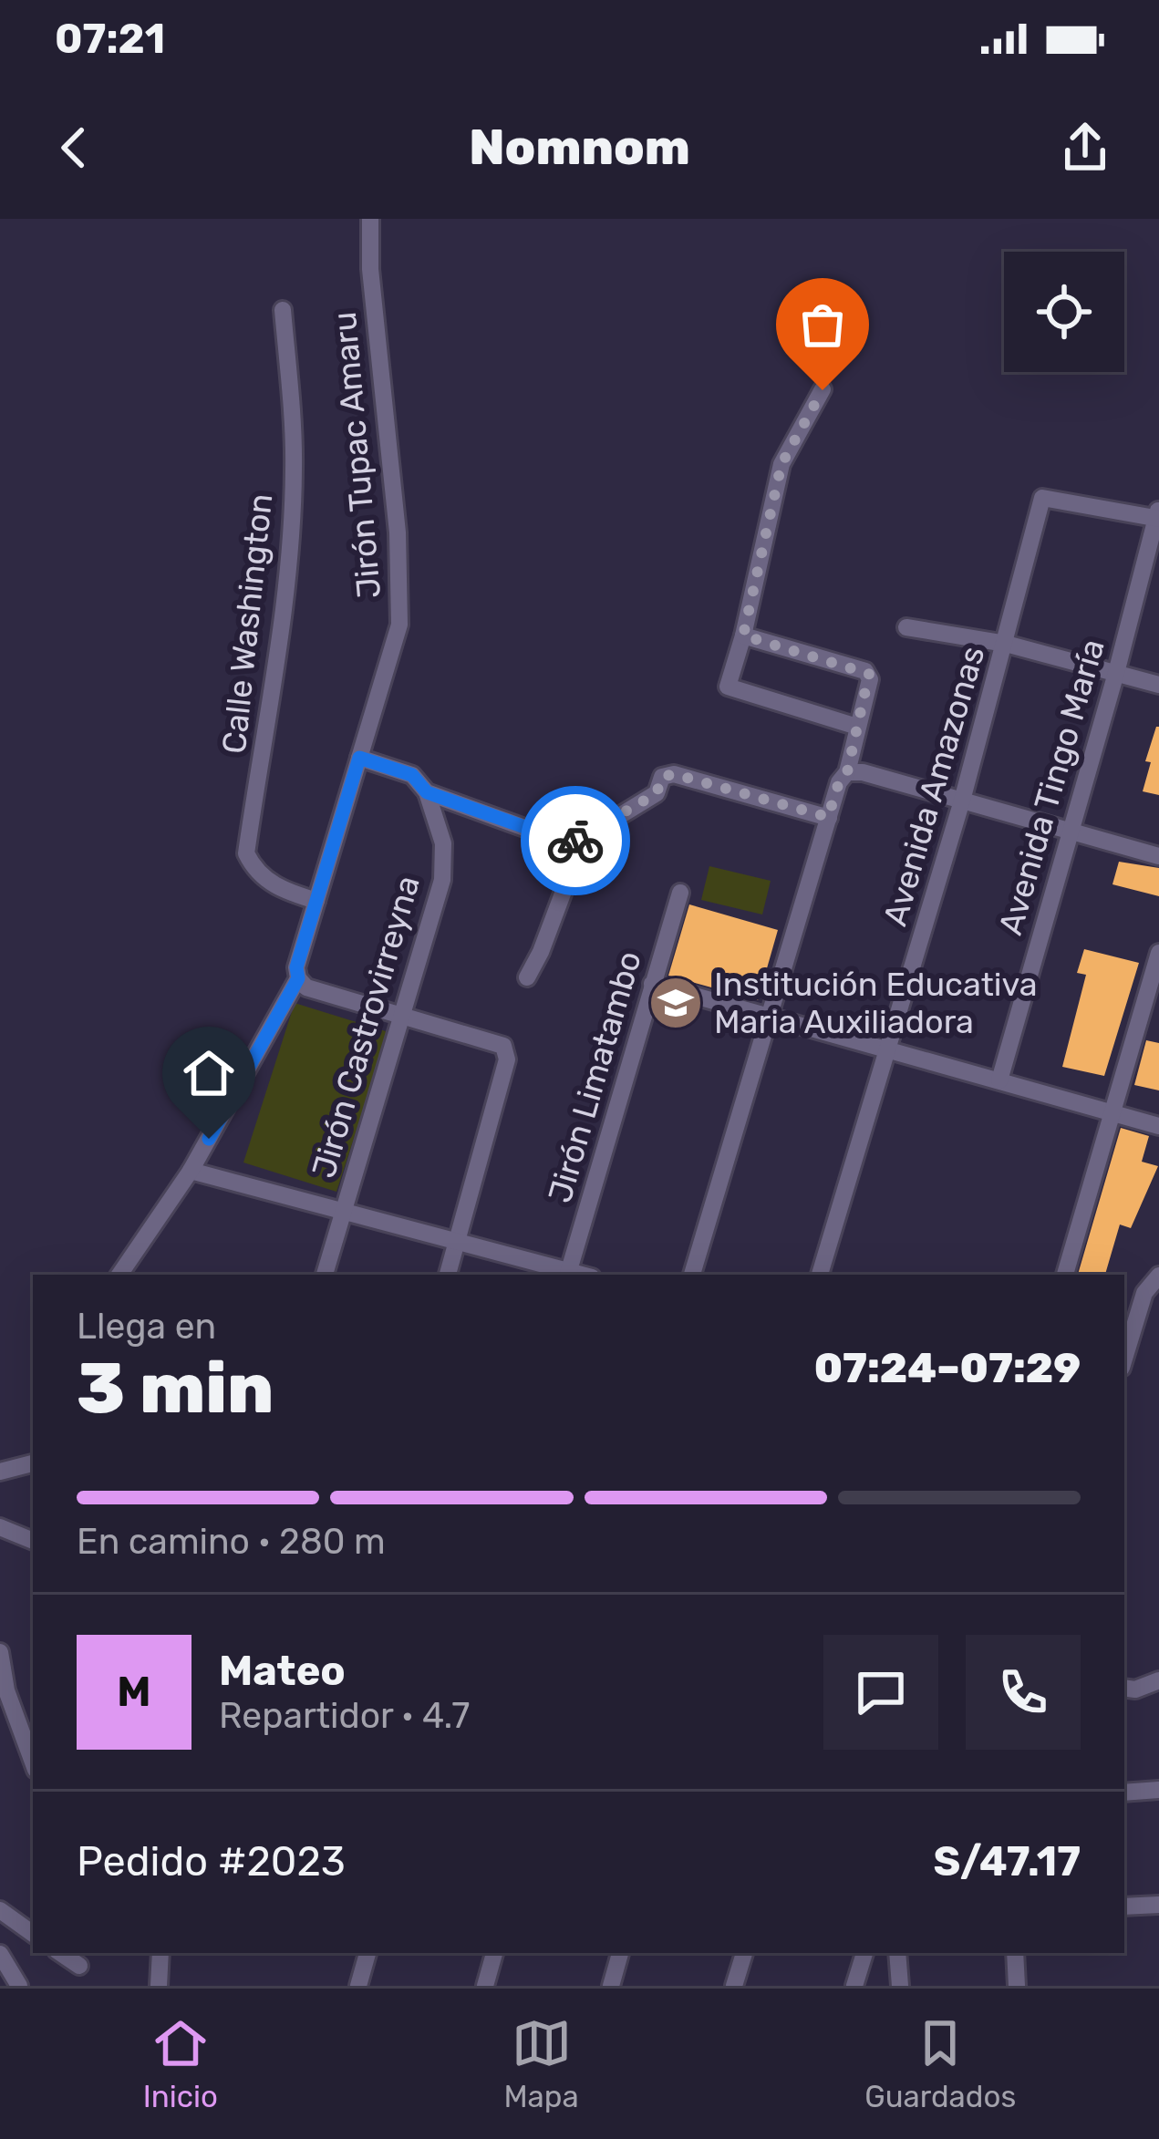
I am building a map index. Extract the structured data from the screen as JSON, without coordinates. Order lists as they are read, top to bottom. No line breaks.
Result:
{"streets":{"street":["Jirón Tupac Amaru","Calle Washington","Avenida Amazonas","Avenida Tingo María","Jirón Castrovirreyna","Jirón Limatambo"]},"crossings":[["Jirón Tupac Amaru","Calle Washington"],["Avenida Amazonas","Avenida Tingo María"]],"places":{"school or university":["Institución Educativa Maria Auxiliadora"]},"page":{"status":"07:21","header":"Nomnom","heading":["3 min","Llega en","07:24–07:29"],"panel":["Mateo","Repartidor · 4.7","Pedido #2023","S/47.17"],"bar":"En camino · 280 m","round":"M","tabs":["Inicio","Mapa","Guardados"]}}
